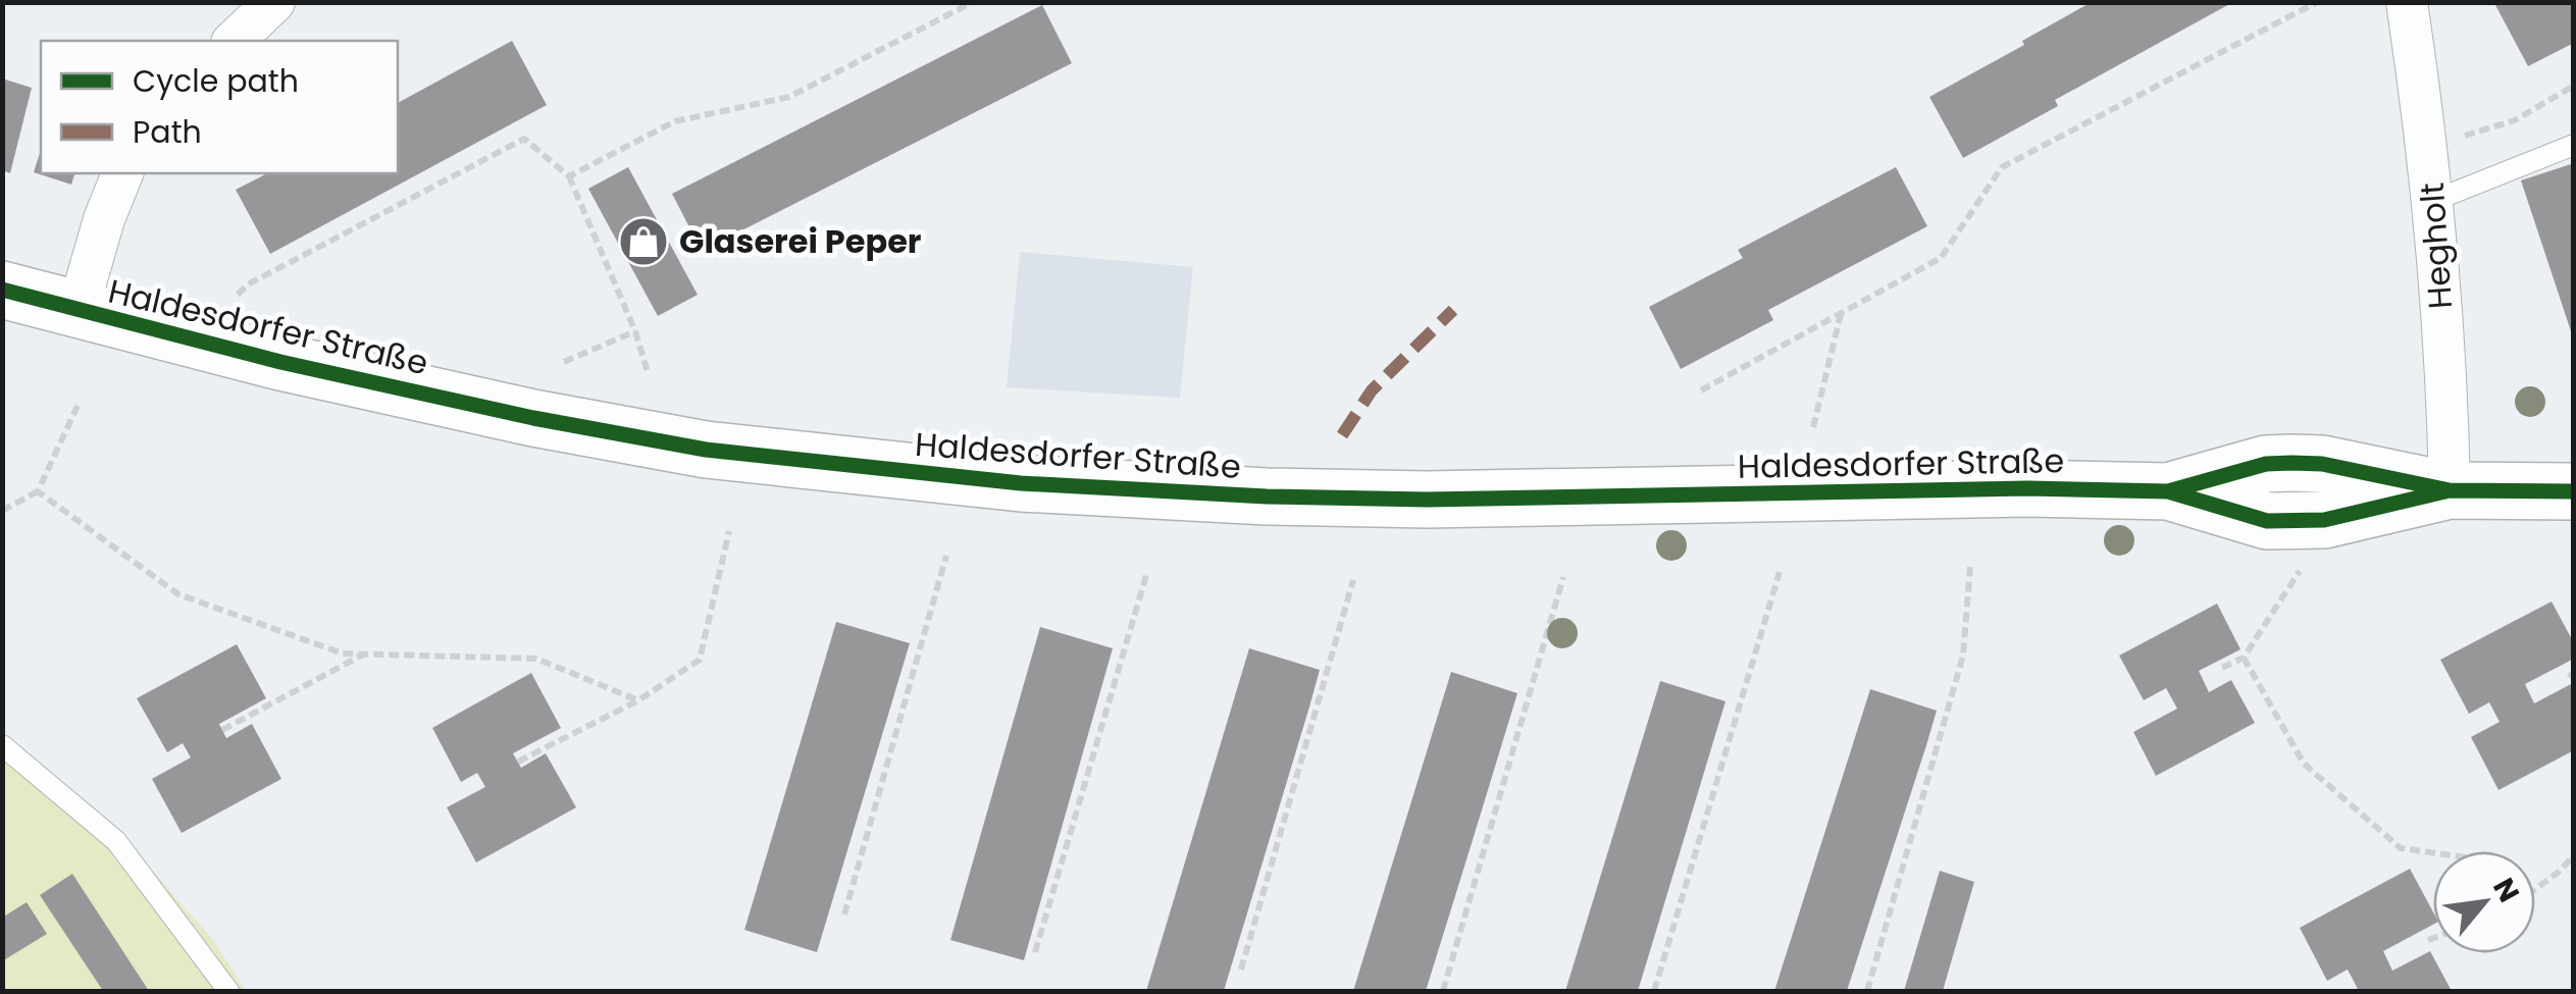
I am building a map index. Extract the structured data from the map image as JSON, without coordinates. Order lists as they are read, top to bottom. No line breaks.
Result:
{"streets":{"street":["Hegholt","Haldesdorfer Straße"]},"crossings":[["Hegholt","Haldesdorfer Straße"]],"places":{"shop":["Glaserei Peper"]},"legend":["Cycle path","Path"],"north":"top right"}
